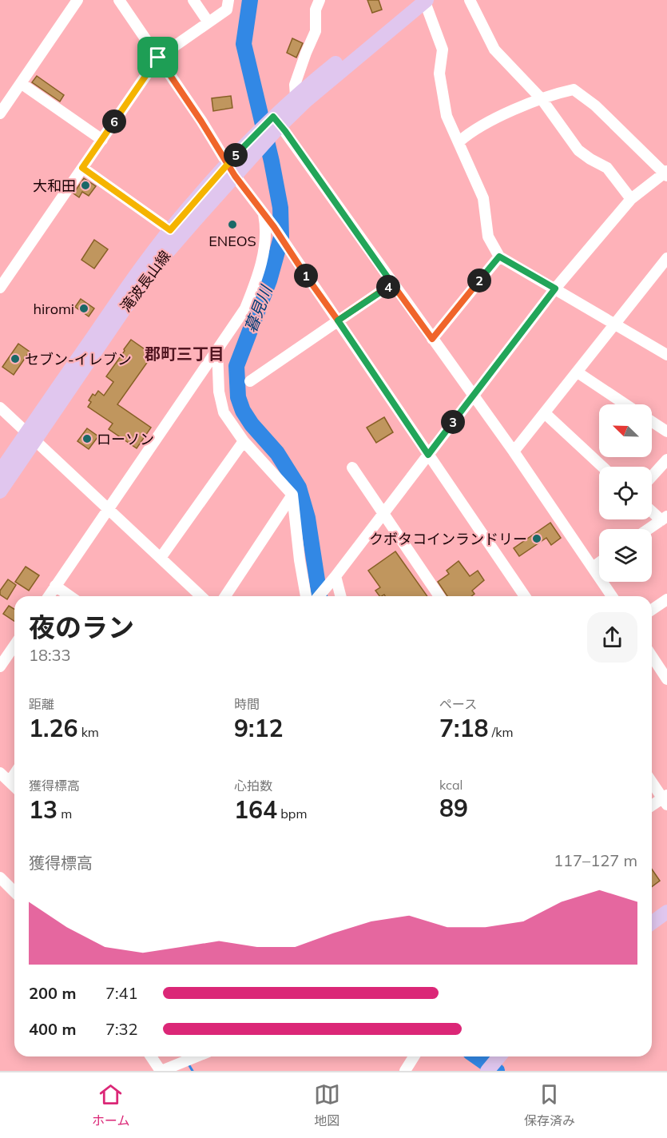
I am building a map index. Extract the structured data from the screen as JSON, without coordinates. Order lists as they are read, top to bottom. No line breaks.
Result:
{"streets":{"main road":["滝波長山線"]},"districts":["郡町三丁目"],"water":["暮見川"],"places":["大和田","ENEOS","hiromi","セブン-イレブン","ローソン","クボタコインランドリー"],"north":"top left","page":{"pins":["6","5","1","2","4","3"],"heading":["夜のラン","18:33"],"stats":[["距離","1.26 km"],["時間","9:12"],["ペース","7:18 /km"],["獲得標高","13 m"],["心拍数","164 bpm"],["kcal","89"]],"chart":["獲得標高","117–127 m"],"list":[{"name":"200 m","note":"7:41"},{"name":"400 m","note":"7:32"}],"tabs":["ホーム","地図","保存済み"]}}
